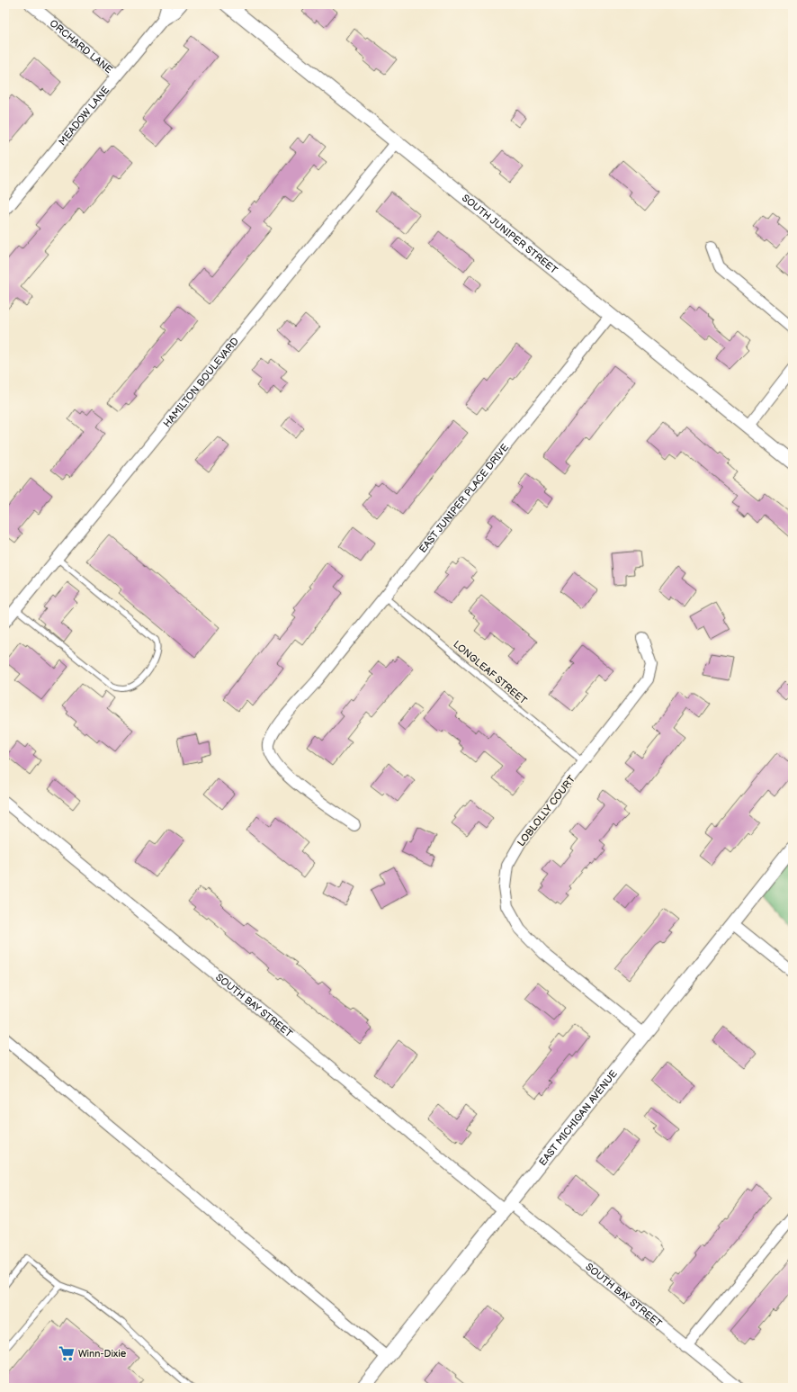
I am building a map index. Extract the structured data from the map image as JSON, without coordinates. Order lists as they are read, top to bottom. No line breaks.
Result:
{"streets":{"street":["ORCHARD LANE","MEADOW LANE","SOUTH JUNIPER STREET","HAMILTON BOULEVARD","EAST JUNIPER PLACE DRIVE","LOBLOLLY COURT","SOUTH BAY STREET","EAST MICHIGAN AVENUE"],"lane":["LONGLEAF STREET"]},"crossings":[["ORCHARD LANE","MEADOW LANE"],["SOUTH JUNIPER STREET","HAMILTON BOULEVARD"],["SOUTH JUNIPER STREET","EAST JUNIPER PLACE DRIVE"],["EAST JUNIPER PLACE DRIVE","LONGLEAF STREET"],["LONGLEAF STREET","LOBLOLLY COURT"],["LOBLOLLY COURT","EAST MICHIGAN AVENUE"],["SOUTH BAY STREET","EAST MICHIGAN AVENUE"]],"places":{"supermarket":["Winn-Dixie"]}}
